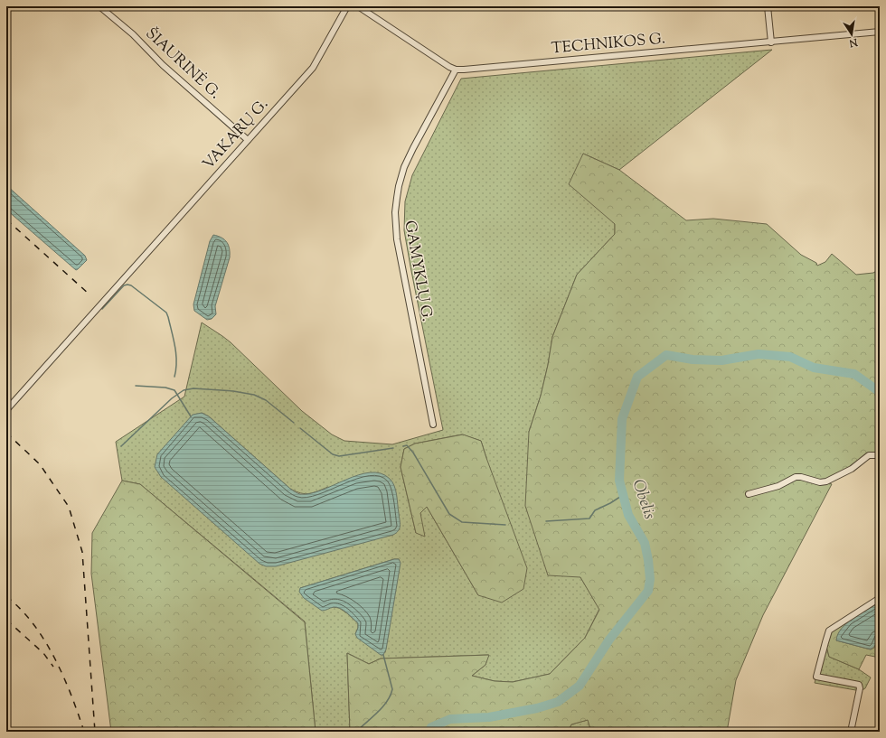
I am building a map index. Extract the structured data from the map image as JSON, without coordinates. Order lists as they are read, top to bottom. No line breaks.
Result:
{"streets":{"street":["TECHNIKOS G.","ŠIAURINĖ G.","VAKARŲ G.","GAMYKLŲ G."]},"crossings":[["TECHNIKOS G.","GAMYKLŲ G."],["ŠIAURINĖ G.","VAKARŲ G."]],"water":["Obelis"],"north":"bottom"}
